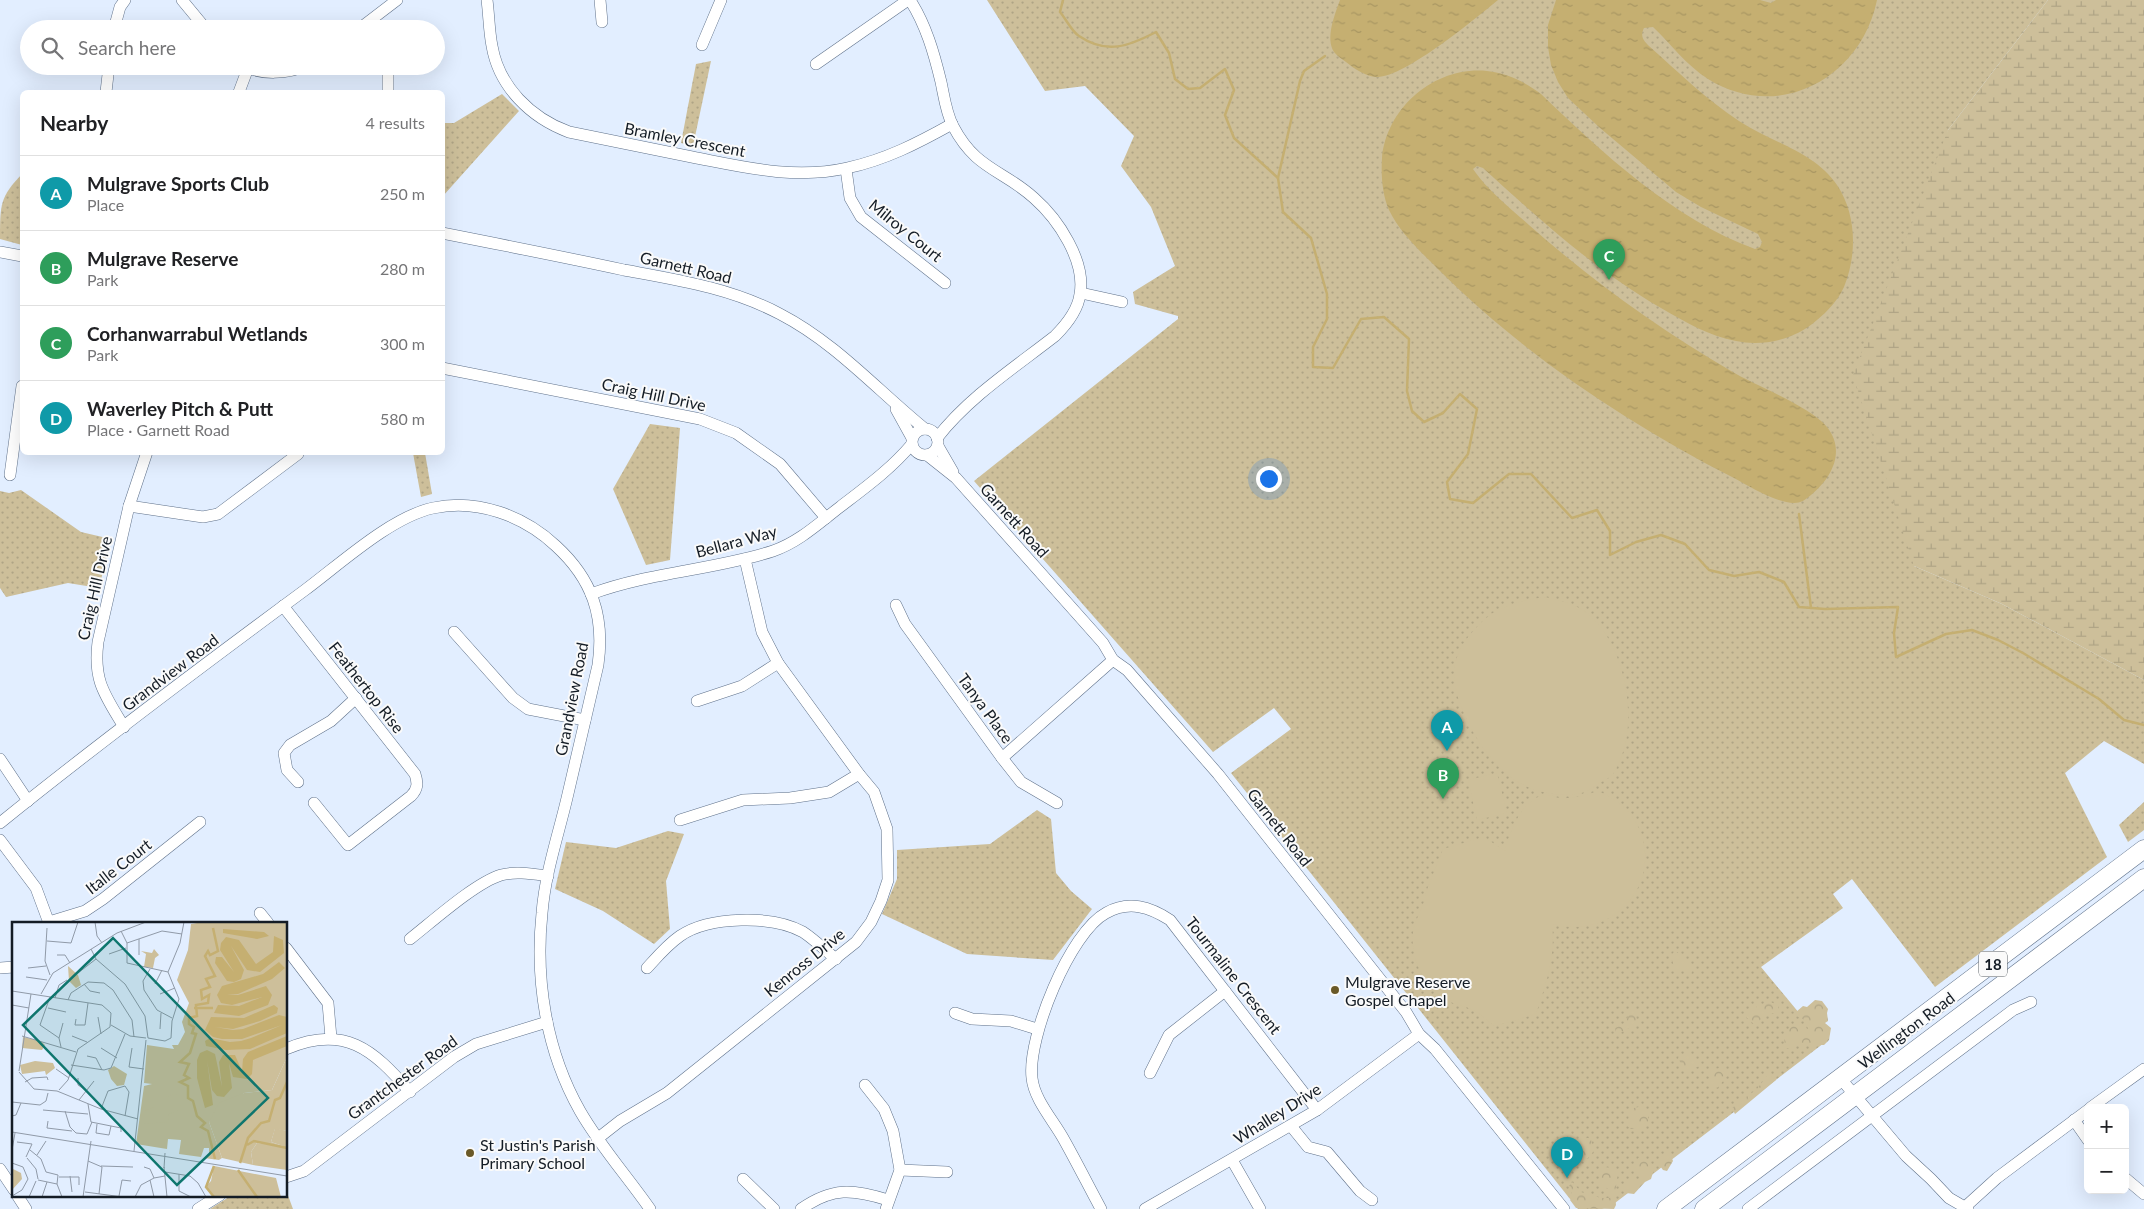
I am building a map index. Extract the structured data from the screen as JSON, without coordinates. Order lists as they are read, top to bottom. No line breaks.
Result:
{"streets":{"highway":["18","Wellington Road"],"street":["Bramley Crescent","Milroy Court","Garnett Road","Craig Hill Drive","Bellara Way","Grandview Road","Feathertop Rise","Tanya Place","Italle Court","Kenross Drive","Tourmaline Crescent","Grantchester Road","Whalley Drive"]},"crossings":[["Bramley Crescent","Milroy Court"],["Garnett Road","Bellara Way"],["Garnett Road","Tanya Place"],["Garnett Road","Whalley Drive"],["Craig Hill Drive","Bellara Way"],["Craig Hill Drive","Grandview Road"],["Bellara Way","Grandview Road"],["Bellara Way","Kenross Drive"],["Grandview Road","Feathertop Rise"],["Grandview Road","Kenross Drive"],["Grandview Road","Grantchester Road"],["Tourmaline Crescent","Whalley Drive"]],"places":["Mulgrave Reserve Gospel Chapel","St Justin's Parish Primary School"],"page":{"search":"Search here","heading":["Nearby","4 results"],"list":[{"mark":"A","name":"Mulgrave Sports Club","note":"Place","value":"250 m"},{"mark":"B","name":"Mulgrave Reserve","note":"Park","value":"280 m"},{"mark":"C","name":"Corhanwarrabul Wetlands","note":"Park","value":"300 m"},{"mark":"D","name":"Waverley Pitch & Putt","note":"Place · Garnett Road","value":"580 m"}],"pins":["C","A","B","D"],"map_buttons":["+","−"]}}
